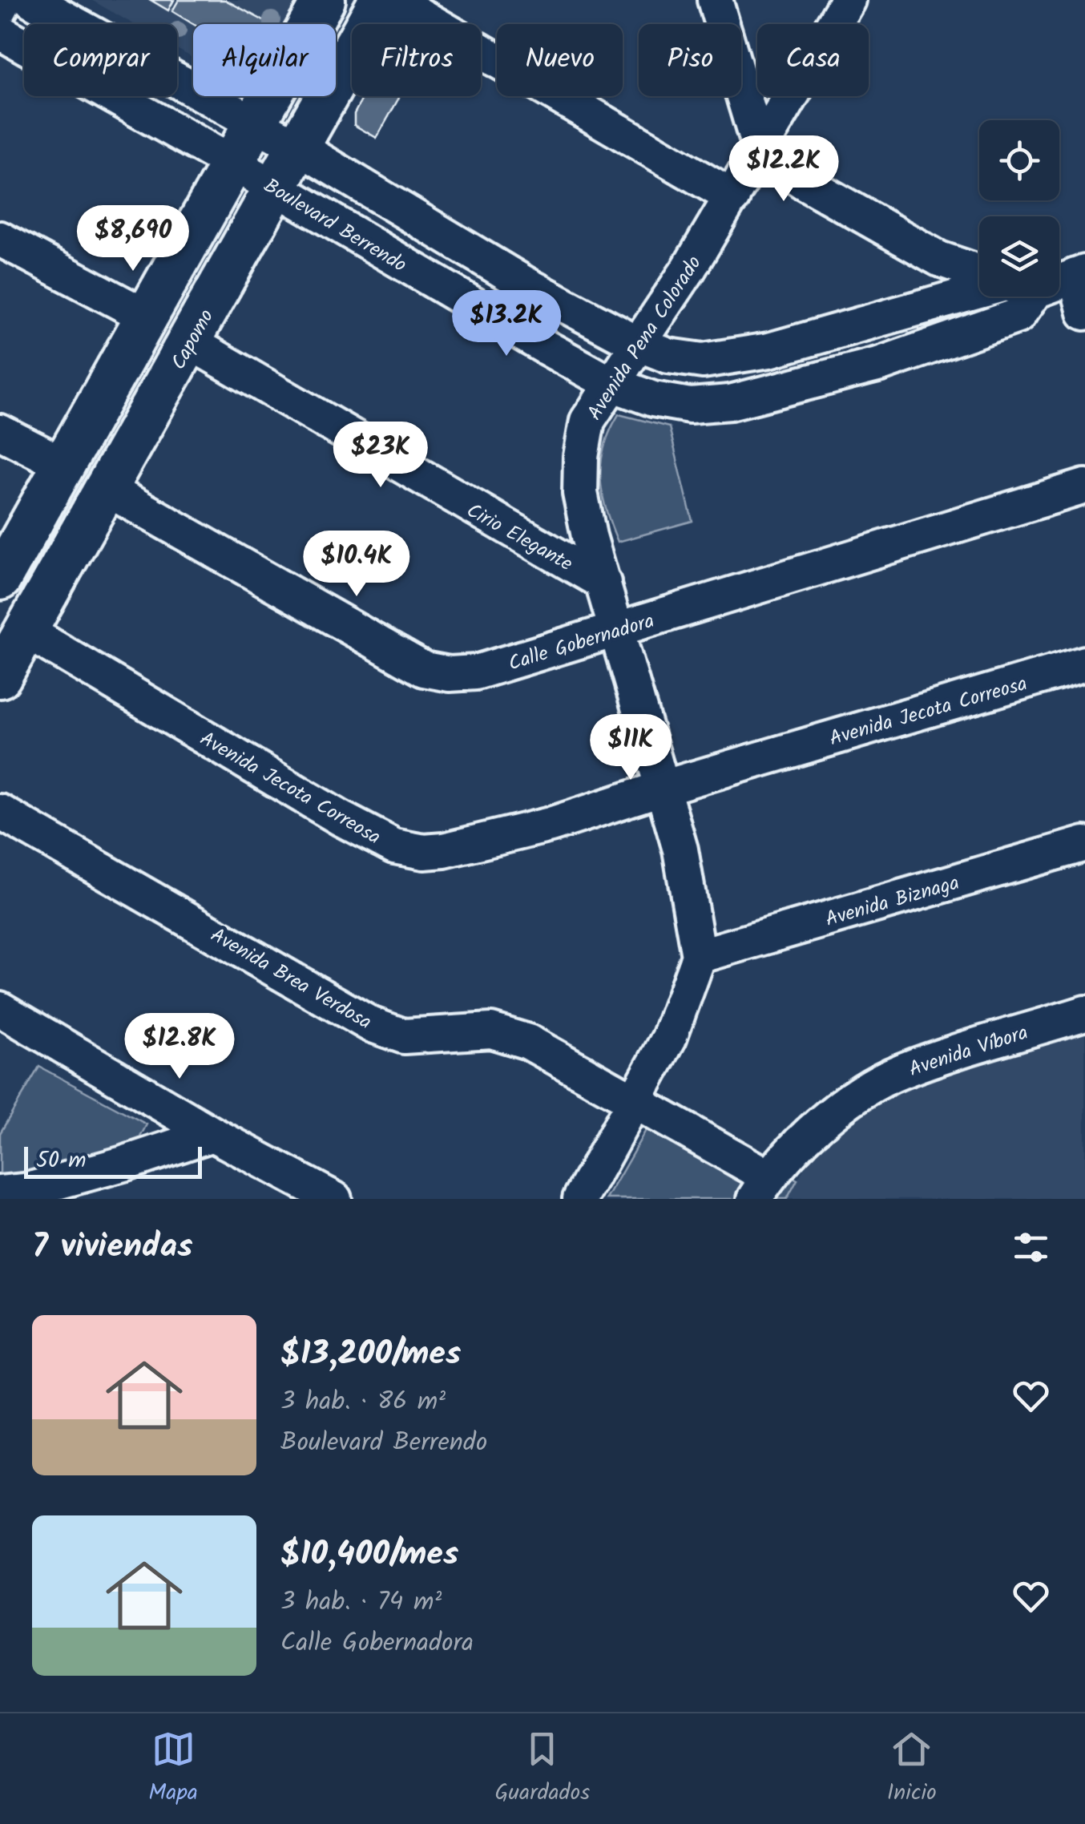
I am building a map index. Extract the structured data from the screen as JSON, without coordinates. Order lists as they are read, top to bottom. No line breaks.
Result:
{"streets":{"main road":["Capomo"],"street":["Boulevard Berrendo","Avenida Pena Colorado","Cirio Elegante","Calle Gobernadora","Avenida Jecota Correosa","Avenida Biznaga","Avenida Brea Verdosa","Avenida Víbora"]},"crossings":[["Boulevard Berrendo","Avenida Pena Colorado"],["Boulevard Berrendo","Capomo"],["Avenida Pena Colorado","Cirio Elegante"],["Avenida Pena Colorado","Calle Gobernadora"],["Avenida Pena Colorado","Avenida Jecota Correosa"],["Avenida Pena Colorado","Avenida Biznaga"],["Avenida Pena Colorado","Avenida Brea Verdosa"],["Capomo","Cirio Elegante"],["Capomo","Calle Gobernadora"],["Capomo","Avenida Jecota Correosa"],["Avenida Brea Verdosa","Avenida Víbora"]],"scale_bar":"50 m","page":{"chip":["Comprar","Alquilar","Filtros","Nuevo","Piso","Casa"],"price":["$12.2K","$8,690","$13.2K","$23K","$10.4K","$11K","$12.8K"],"scale":"50 m","heading":"7 viviendas","list":[{"name":"$13,200/mes","note":"3 hab. · 86 m² · Boulevard Berrendo"},{"name":"$10,400/mes","note":"3 hab. · 74 m² · Calle Gobernadora"}],"tabs":["Mapa","Guardados","Inicio"]}}
